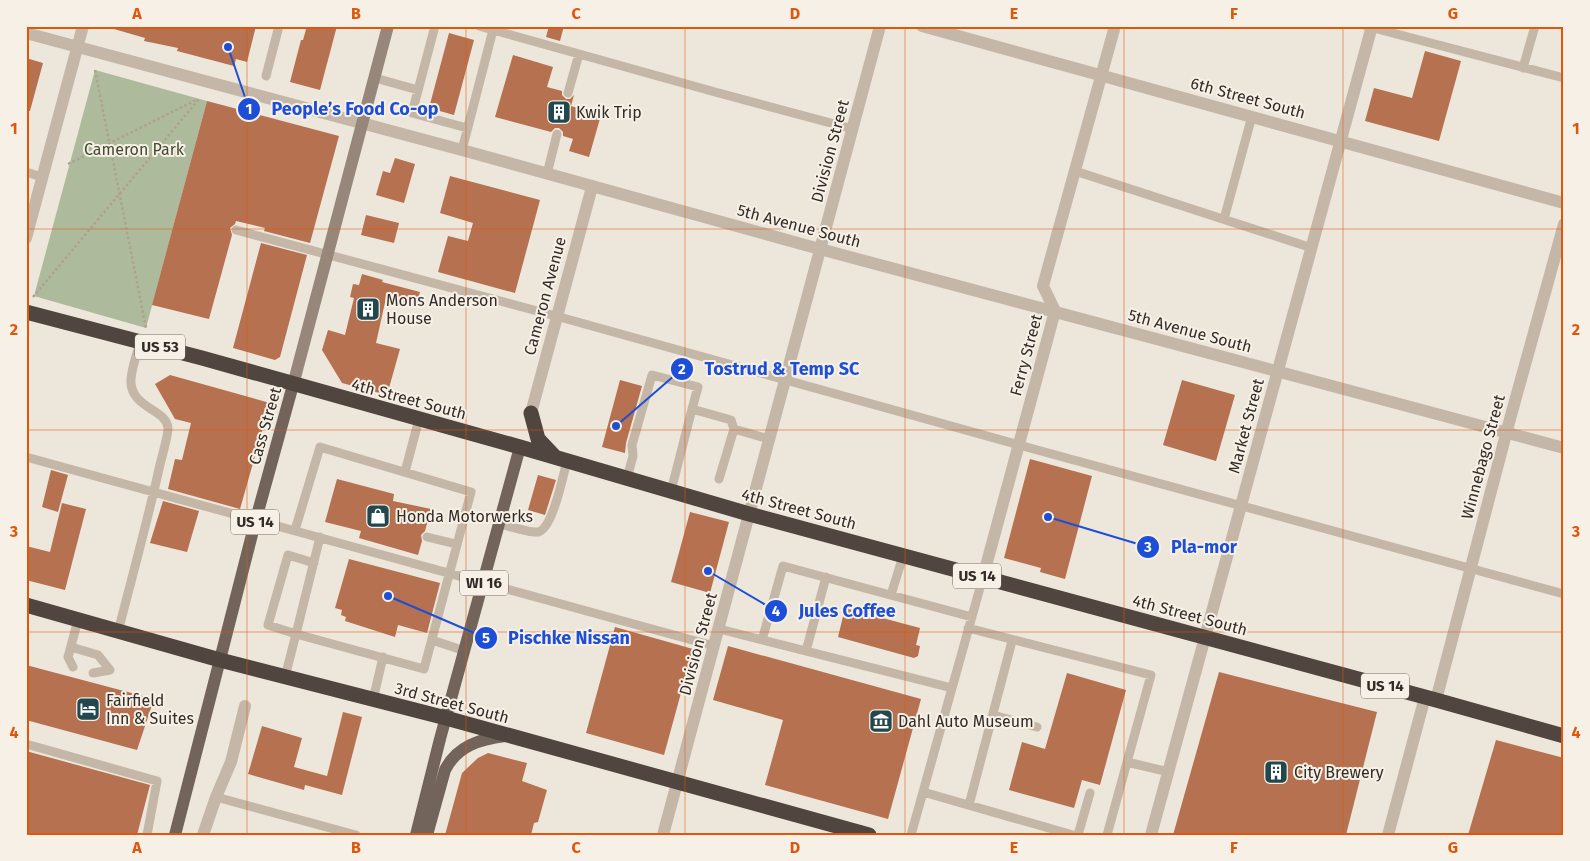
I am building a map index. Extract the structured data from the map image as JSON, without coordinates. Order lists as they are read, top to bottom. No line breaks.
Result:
{"streets":{"highway":["US 53","4th Street South","US 14","3rd Street South"],"main road":["Cass Street","WI 16"],"street":["6th Street South","Division Street","5th Avenue South","Cameron Avenue","Ferry Street","Market Street","Winnebago Street"]},"crossings":[["6th Street South","Ferry Street"],["6th Street South","Market Street"],["Division Street","5th Avenue South"],["Division Street","4th Street South"],["Division Street","3rd Street South"],["5th Avenue South","Cameron Avenue"],["5th Avenue South","Ferry Street"],["5th Avenue South","Cass Street"],["5th Avenue South","Market Street"],["5th Avenue South","Winnebago Street"],["Ferry Street","4th Street South"],["4th Street South","Cass Street"],["4th Street South","Market Street"],["4th Street South","Winnebago Street"],["4th Street South","WI 16"],["Cass Street","3rd Street South"],["WI 16","3rd Street South"]],"parks":["Cameron Park"],"places":{"other":["People’s Food Co-op","Tostrud & Temp SC","Pla-mor","Jules Coffee","Pischke Nissan"],"building":["Kwik Trip","Mons Anderson House","City Brewery"],"shop":["Honda Motorwerks"],"hotel":["Fairfield Inn & Suites"],"museum":["Dahl Auto Museum"]},"grid":{"columns":["A","B","C","D","E","F","G"],"rows":["1","2","3","4"]}}
